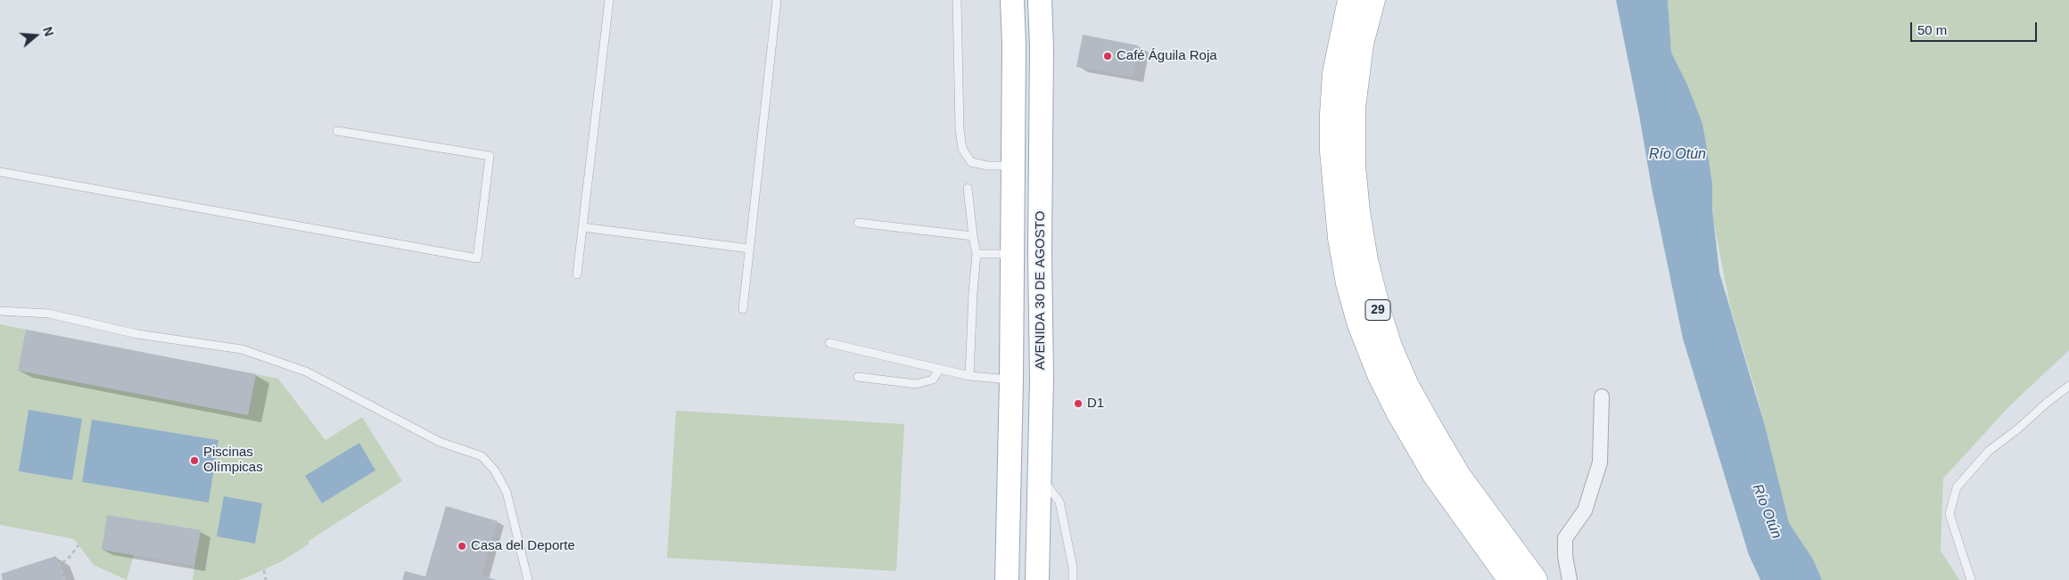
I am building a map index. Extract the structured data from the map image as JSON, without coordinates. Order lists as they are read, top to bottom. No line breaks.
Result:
{"streets":{"highway":["29"],"main road":["AVENIDA 30 DE AGOSTO"]},"water":["Río Otún"],"places":["Café Águila Roja","D1","Piscinas Olímpicas","Casa del Deporte"],"scale_bar":"50 m","north":"right"}
